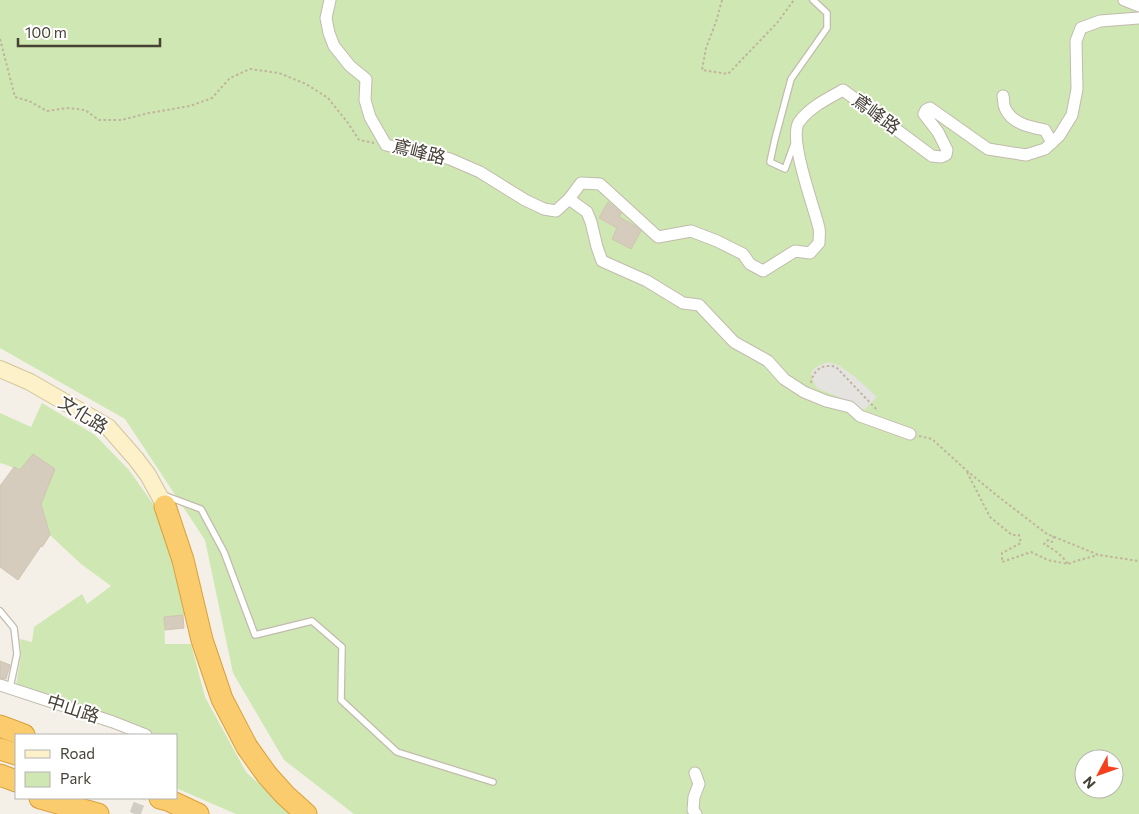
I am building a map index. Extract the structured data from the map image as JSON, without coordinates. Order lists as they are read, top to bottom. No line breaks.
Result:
{"streets":{"street":["鳶峰路","文化路","中山路"]},"legend":["Road","Park"],"scale_bar":"100 m","north":"bottom left"}
